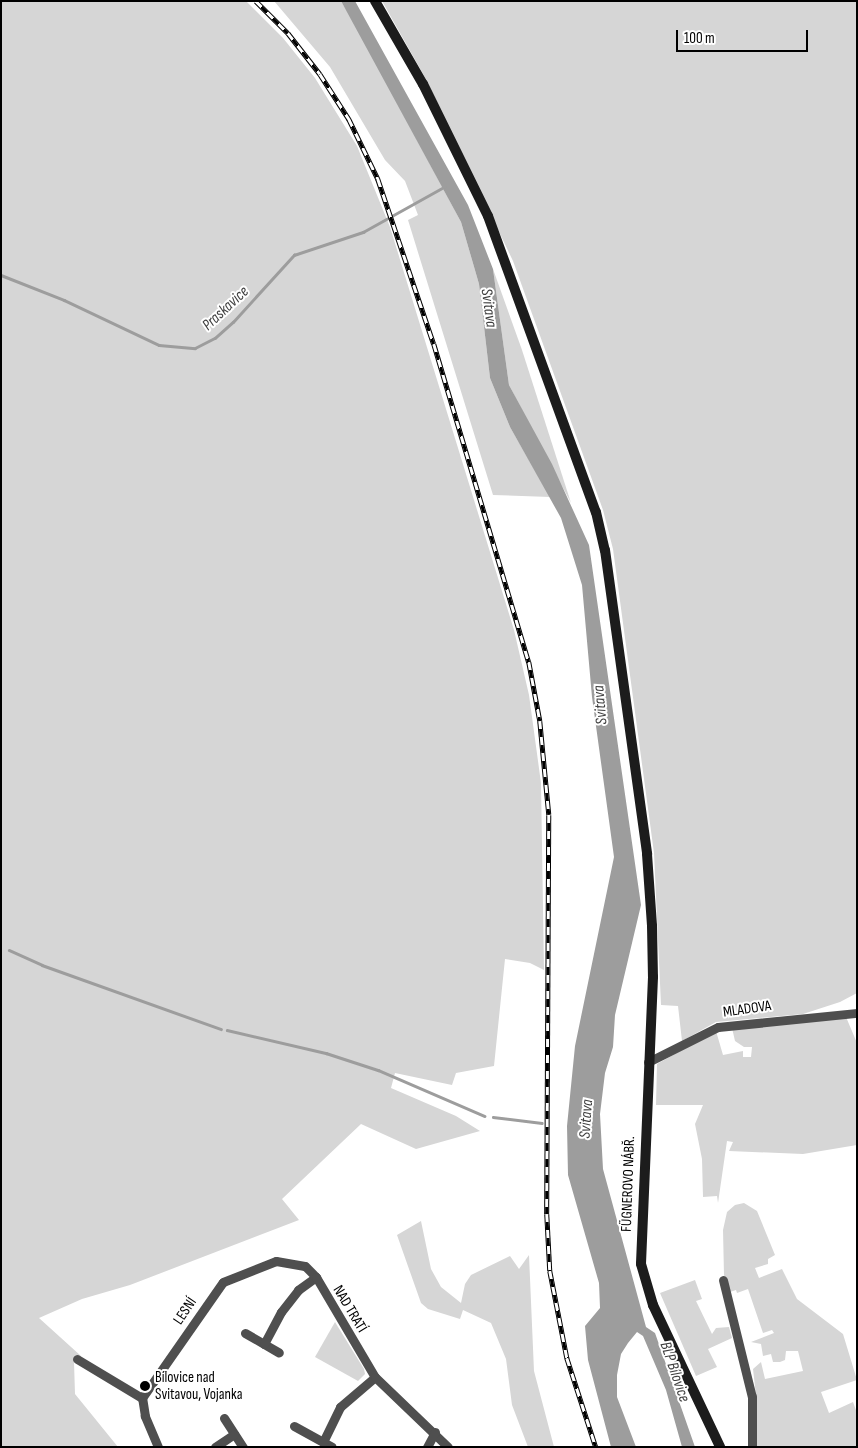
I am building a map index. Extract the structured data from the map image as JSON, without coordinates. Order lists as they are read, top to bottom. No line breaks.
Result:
{"streets":{"street":["MLADOVA","FÜGNEROVO NÁBŘ.","NAD TRATÍ","LESNÍ"]},"crossings":[["MLADOVA","FÜGNEROVO NÁBŘ."],["NAD TRATÍ","LESNÍ"]],"water":["Svitava","Praskavice","BLP Bílovice"],"places":["Bílovice nad Svitavou, Vojanka"],"scale_bar":"100 m"}
